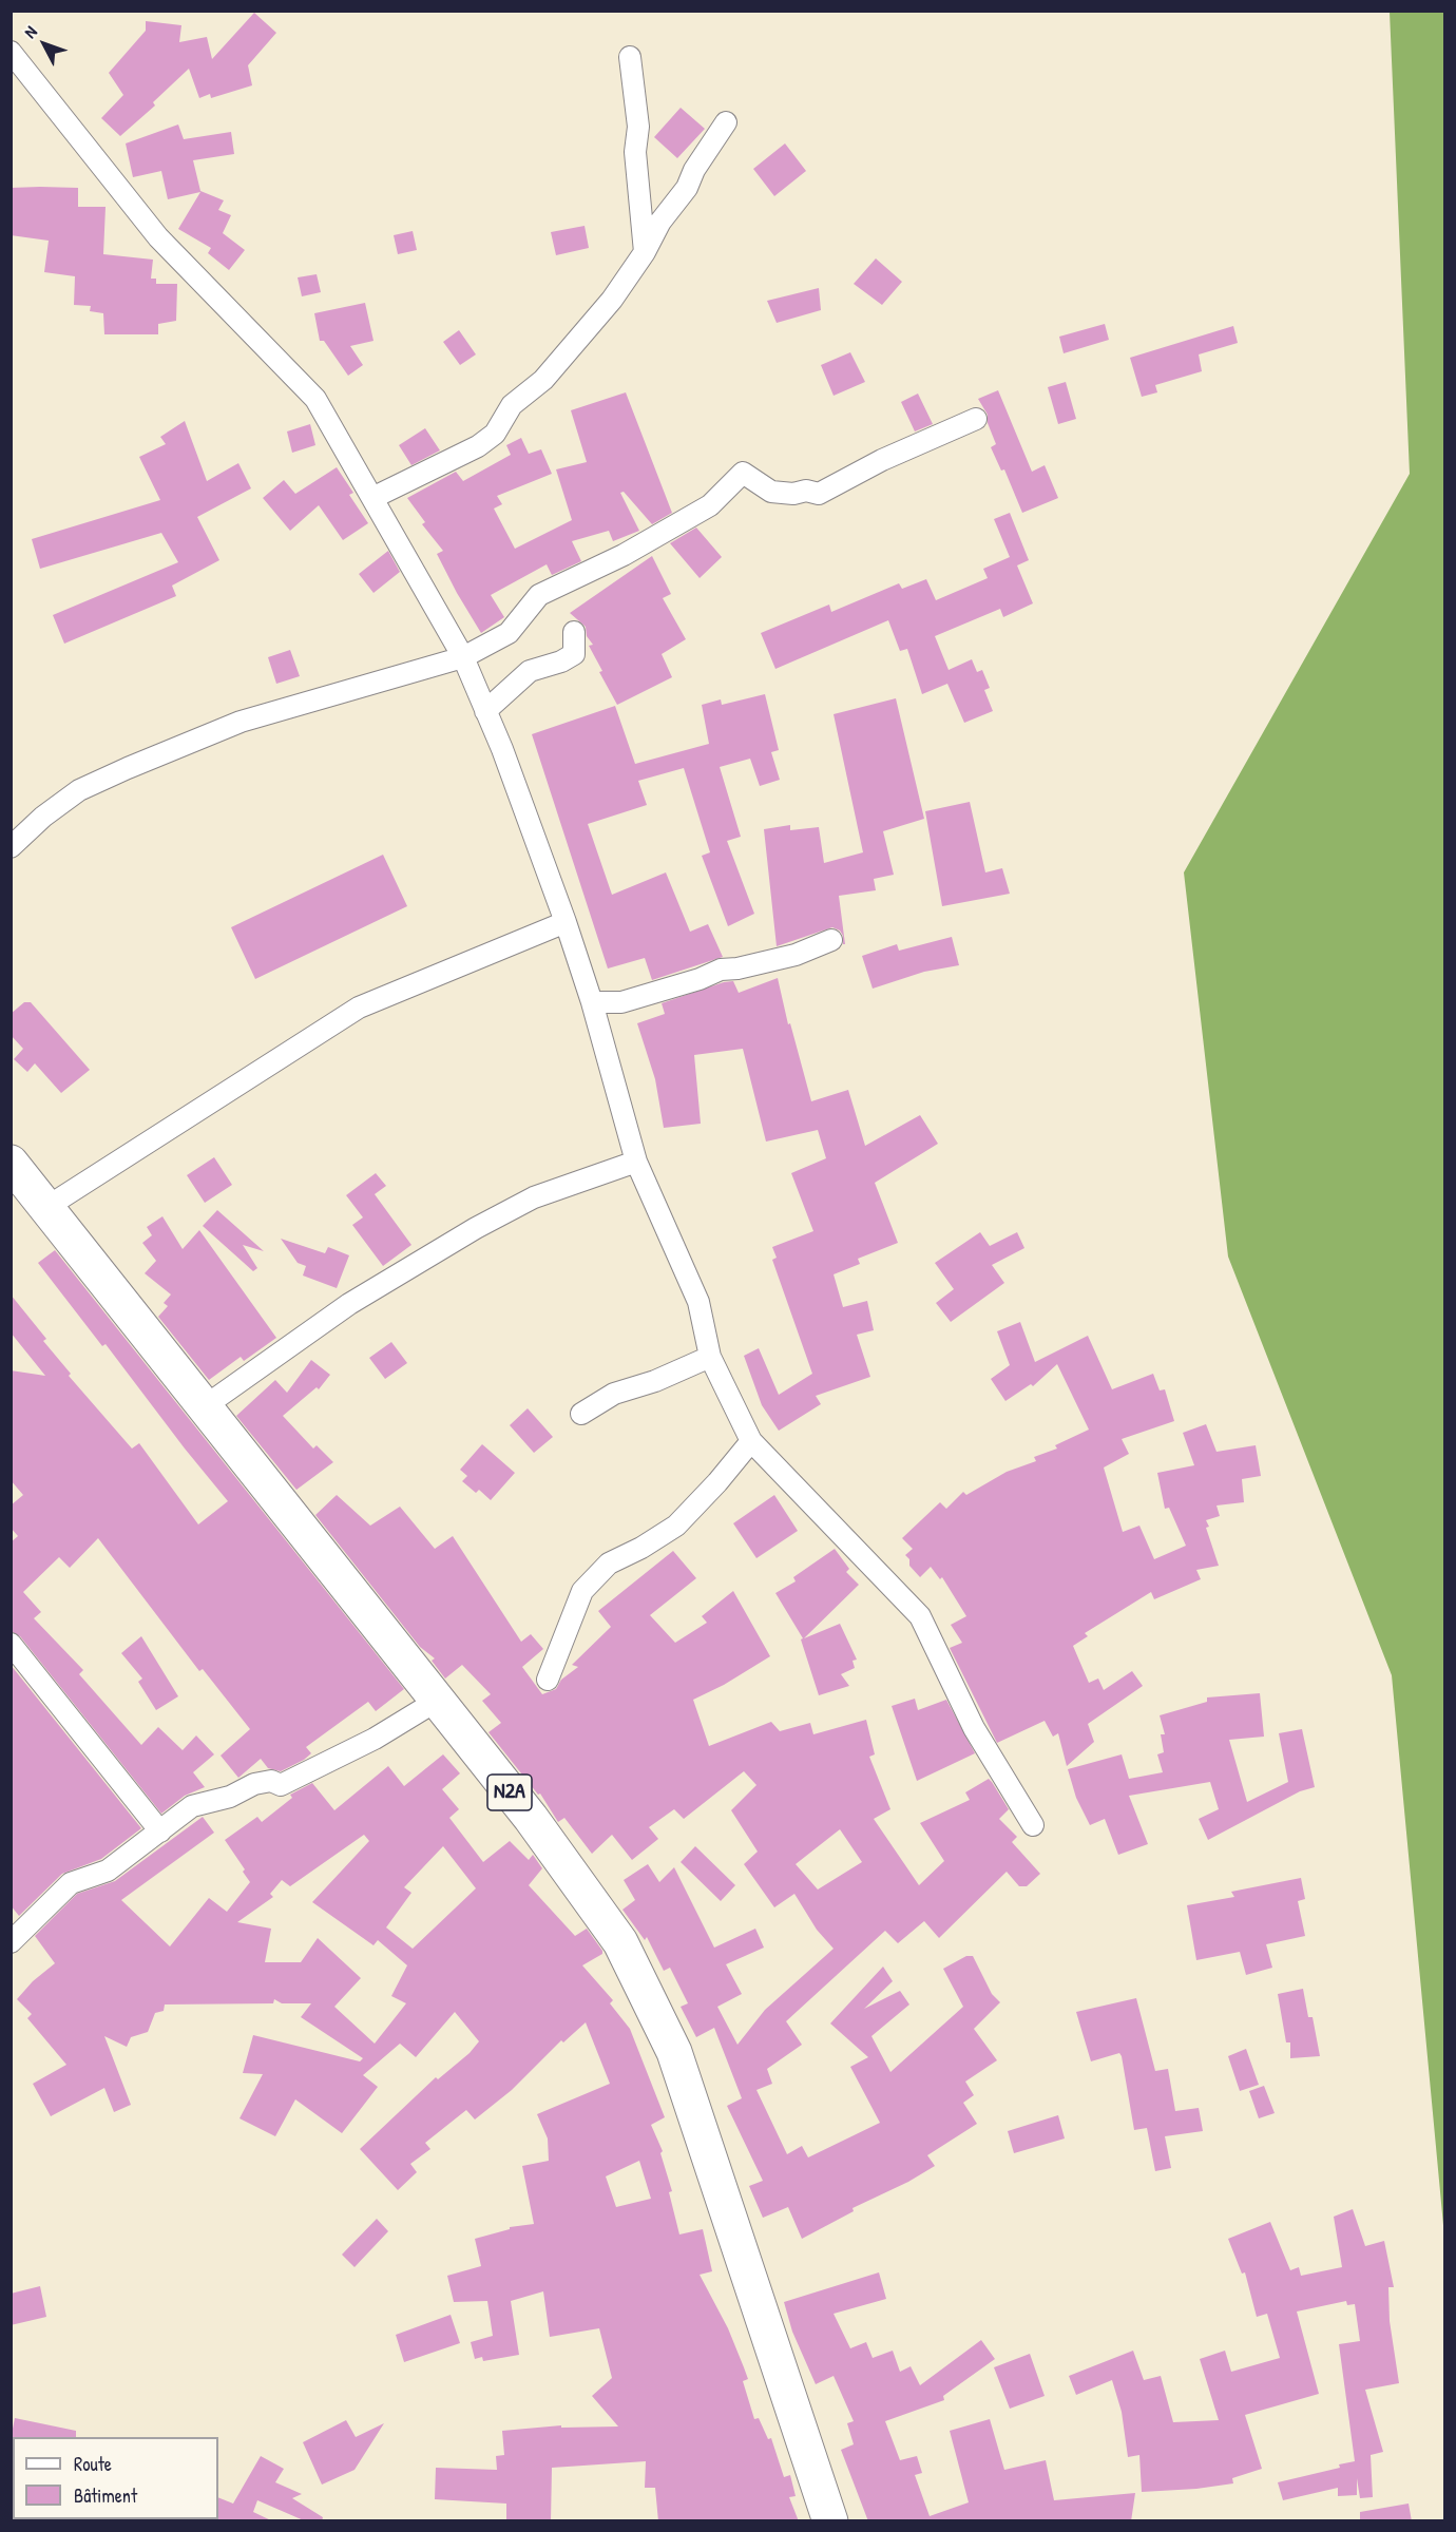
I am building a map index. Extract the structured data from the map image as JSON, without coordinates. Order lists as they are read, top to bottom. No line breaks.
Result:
{"streets":{"highway":["N2A"]},"legend":["Route","Bâtiment"],"north":"top left"}
